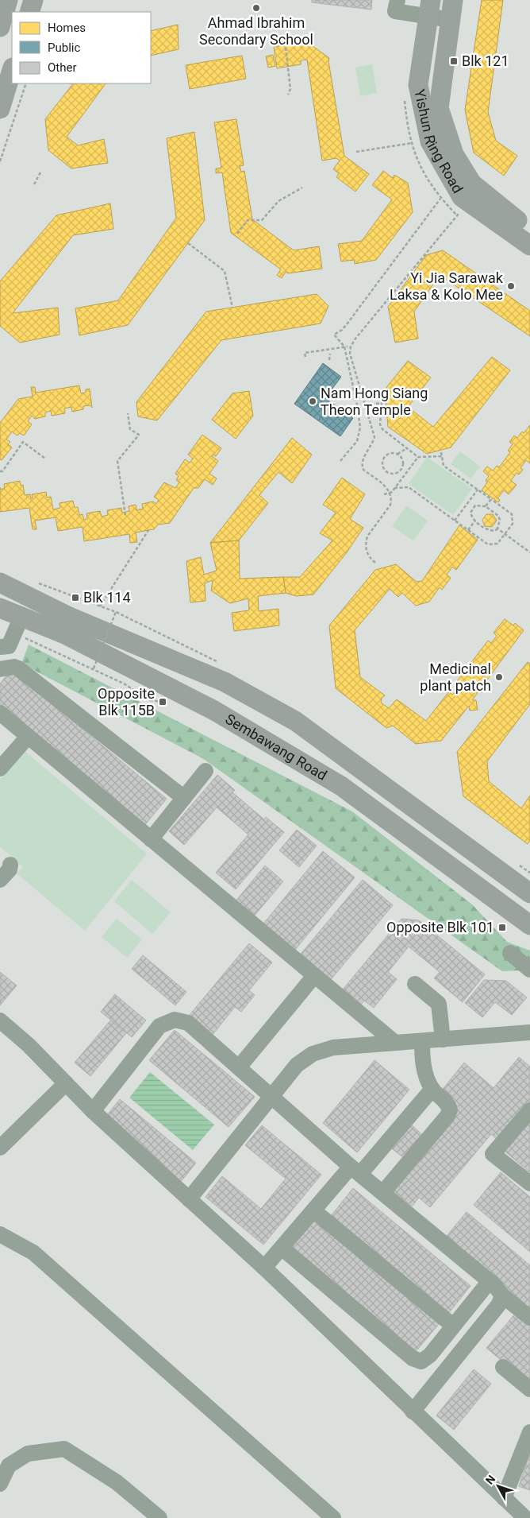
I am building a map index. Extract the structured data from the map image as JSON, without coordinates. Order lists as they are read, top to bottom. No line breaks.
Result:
{"streets":{"main road":["Yishun Ring Road","Sembawang Road"]},"places":{"other":["Ahmad Ibrahim Secondary School","Yi Jia Sarawak Laksa & Kolo Mee","Nam Hong Siang Theon Temple","Medicinal plant patch"],"transit":["Blk 121","Blk 114","Opposite Blk 115B","Opposite Blk 101"]},"legend":["Homes","Public","Other"],"north":"top left"}
